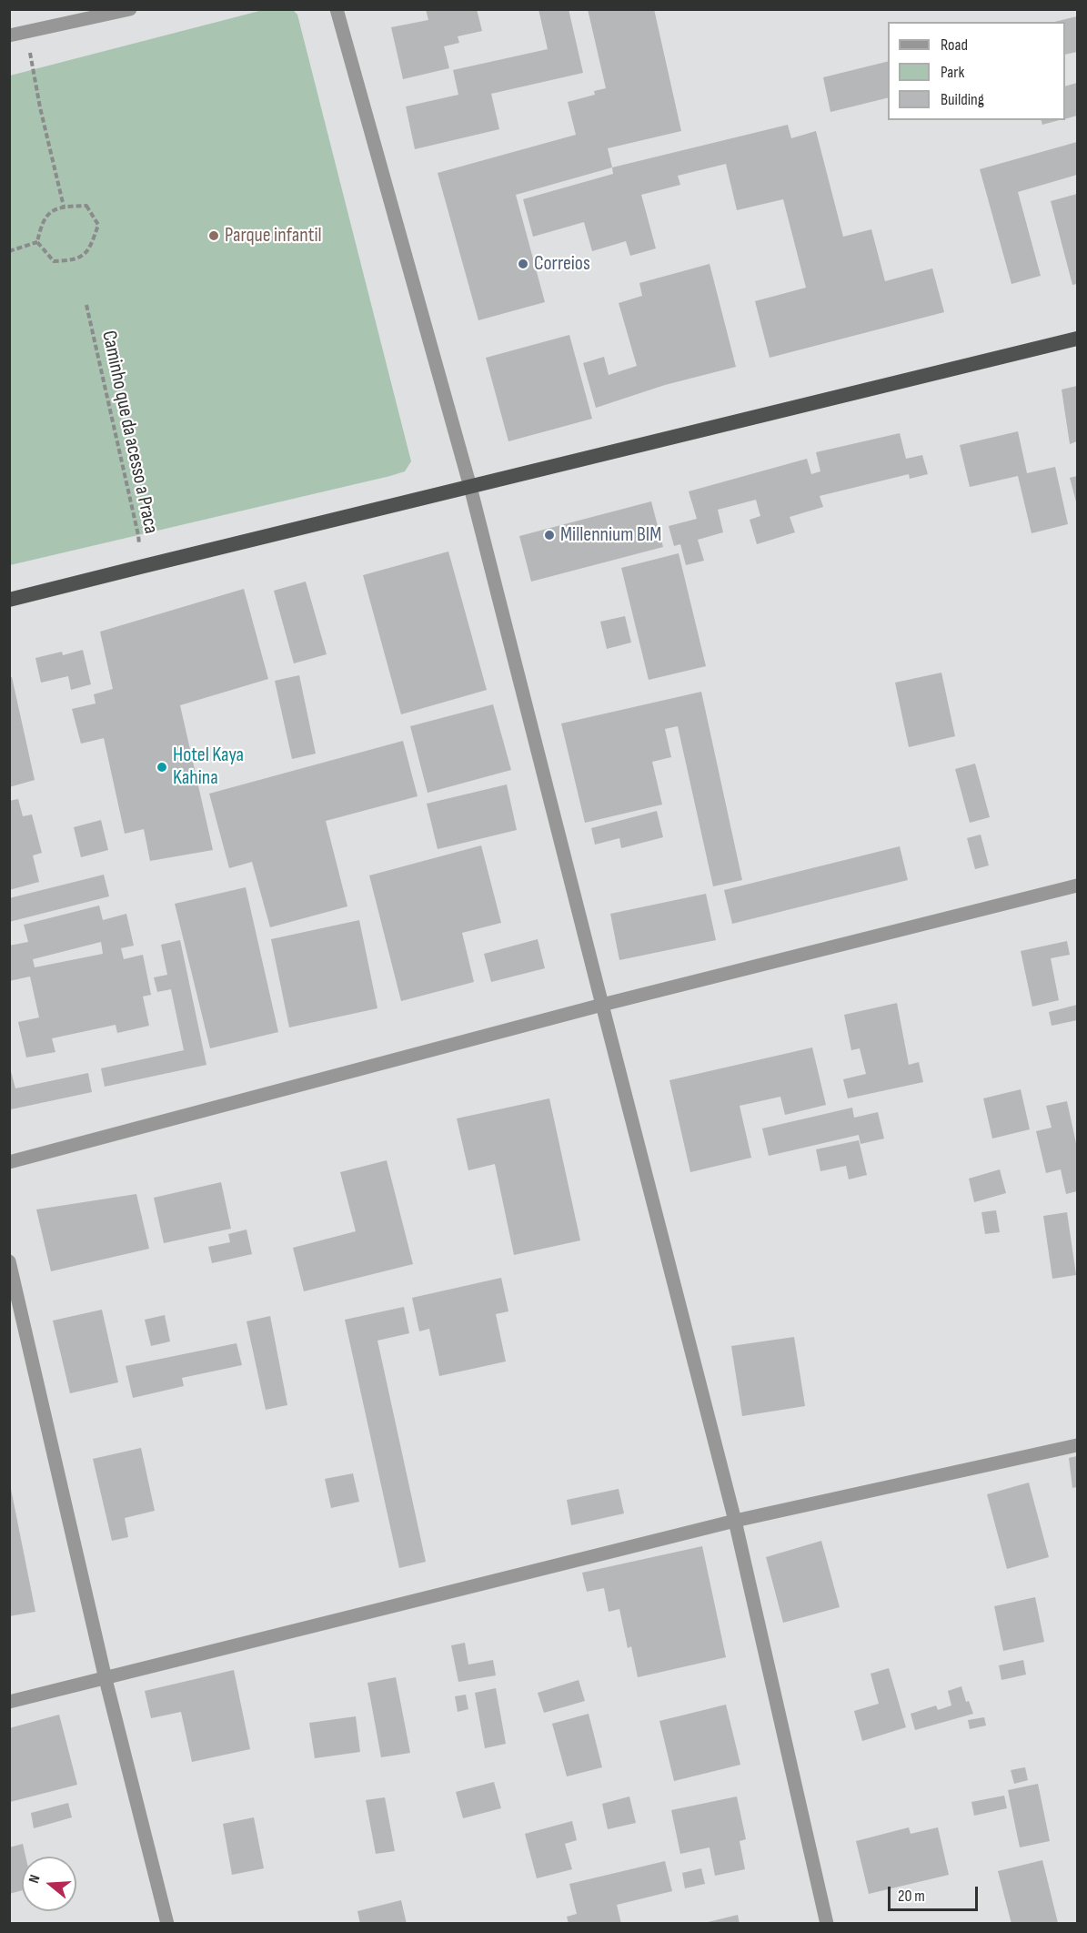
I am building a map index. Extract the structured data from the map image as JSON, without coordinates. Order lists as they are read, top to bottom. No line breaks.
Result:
{"streets":{"path":["Caminho que da acesso a Praca"]},"places":["Parque infantil","Correios","Millennium BIM","Hotel Kaya Kahina"],"legend":["Road","Park","Building"],"scale_bar":"20 m","north":"left"}
